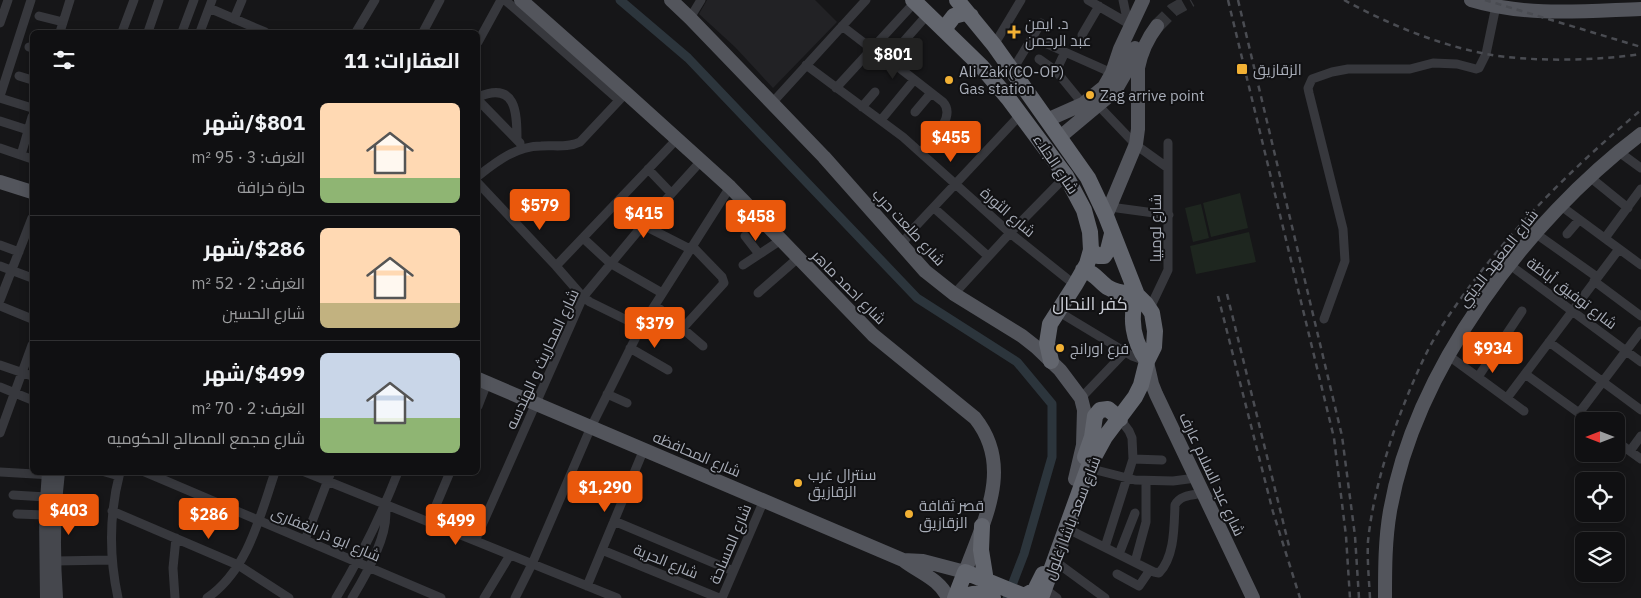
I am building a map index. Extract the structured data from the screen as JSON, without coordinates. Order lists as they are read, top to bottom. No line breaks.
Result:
{"streets":{"highway":["شارع الجلاء","شارع سعد باشا زغلول"],"main road":["شارع طلعت حرب","شارع المعهد الديني","شارع احمد ماهر","شارع المحافظه","شارع عبد السلام عارف"],"street":["شارع الثورة","شارع لومبيا","شارع توفيق أباظة","شارع المحاريث و الهندسه","شارع ابو ذر الغفارى","شارع المساحة","شارع الحرية"]},"crossings":[["شارع الجلاء","شارع الثورة"],["شارع الجلاء","شارع طلعت حرب"],["شارع لومبيا","شارع سعد باشا زغلول"],["شارع المعهد الديني","شارع توفيق أباظة"],["شارع احمد ماهر","شارع المحاريث و الهندسه"],["شارع احمد ماهر","شارع المحافظه"],["شارع المحاريث و الهندسه","شارع المحافظه"],["شارع المحافظه","شارع المساحة"],["شارع عبد السلام عارف","شارع سعد باشا زغلول"],["شارع المساحة","شارع الحرية"]],"districts":["كفر النحال"],"places":{"health":["د. ايمن عبد الرحمن"],"transit":["الزقازيق"],"other":["Ali Zaki(CO-OP) Gas station","Zag arrive point","فرع اورانج","سنترال غرب الزقازيق","قصر ثقافة الزقازيق"]},"north":"left","page":{"heading":"العقارات: 11","price":["$801","$455","$579","$415","$458","$379","$934","$1,290","$403","$286","$499"],"list":[{"name":"$801/شهر","note":"الغرف: 3 · 95 m² · حارة خرافة"},{"name":"$286/شهر","note":"الغرف: 2 · 52 m² · شارع الحسين"},{"name":"$499/شهر","note":"الغرف: 2 · 70 m² · شارع مجمع المصالح الحكوميه"}]}}
